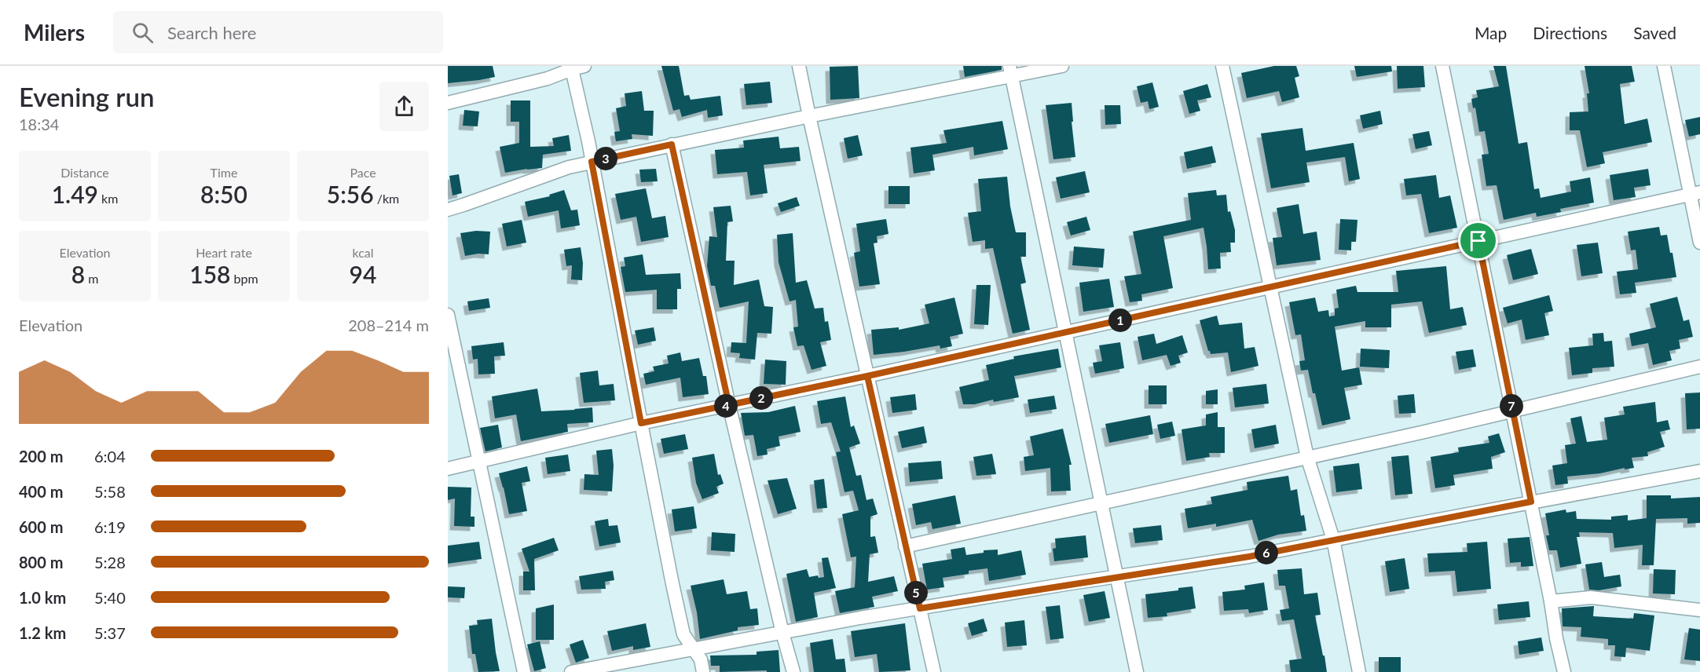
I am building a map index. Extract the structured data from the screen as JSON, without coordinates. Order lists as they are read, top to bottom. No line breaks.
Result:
{"page":{"header":"Milers","search":"Search here","nav":["Map","Directions","Saved"],"heading":["Evening run","18:34"],"stats":[["Distance","1.49 km"],["Time","8:50"],["Pace","5:56 /km"],["Elevation","8 m"],["Heart rate","158 bpm"],["kcal","94"]],"pins":["3","1","2","4","7","6","5"],"chart":["Elevation","208–214 m"],"list":[{"name":"200 m","note":"6:04"},{"name":"400 m","note":"5:58"},{"name":"600 m","note":"6:19"},{"name":"800 m","note":"5:28"},{"name":"1.0 km","note":"5:40"},{"name":"1.2 km","note":"5:37"}]}}
